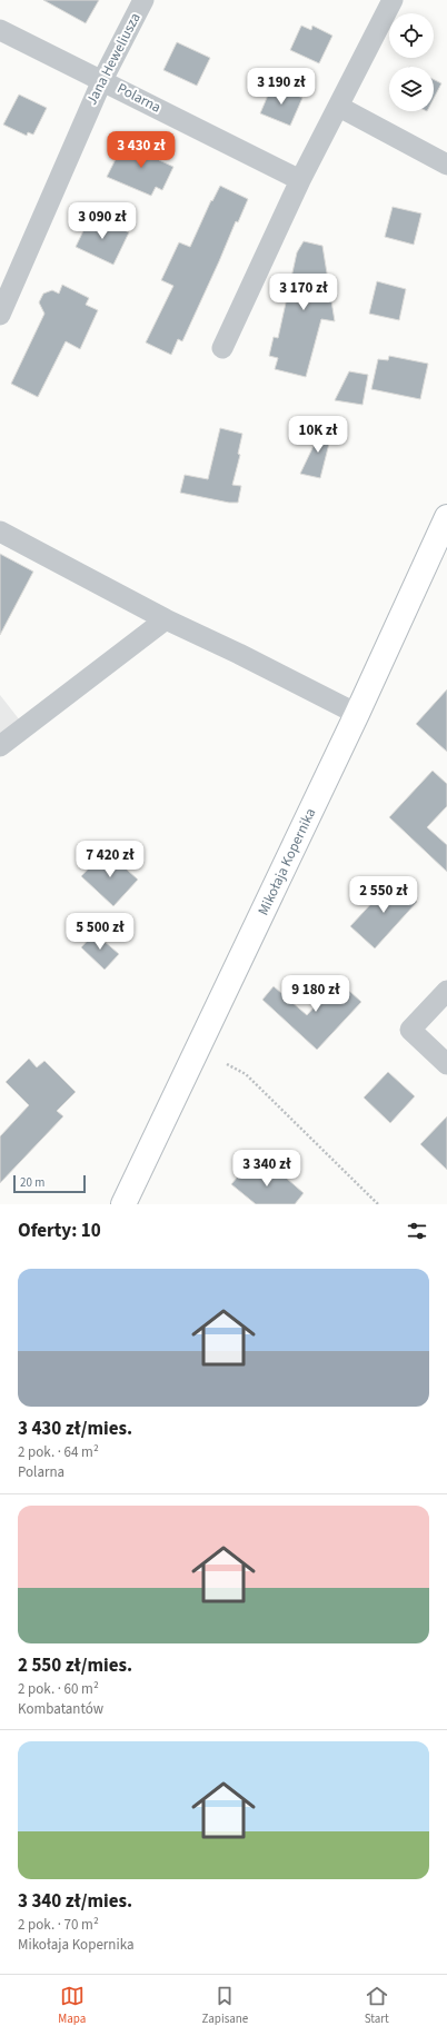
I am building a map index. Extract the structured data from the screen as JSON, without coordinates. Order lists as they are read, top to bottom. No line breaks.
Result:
{"streets":{"street":["Jana Heweliusza","Polarna","Mikołaja Kopernika"]},"crossings":[["Jana Heweliusza","Polarna"]],"scale_bar":"20 m","page":{"price":["3 190 zł","3 430 zł","3 090 zł","3 170 zł","10K zł","7 420 zł","2 550 zł","5 500 zł","9 180 zł","3 340 zł"],"scale":"20 m","heading":"Oferty: 10","list":[{"name":"3 430 zł/mies.","note":"2 pok. · 64 m² · Polarna"},{"name":"2 550 zł/mies.","note":"2 pok. · 60 m² · Kombatantów"},{"name":"3 340 zł/mies.","note":"2 pok. · 70 m² · Mikołaja Kopernika"}],"tabs":["Mapa","Zapisane","Start"]}}
